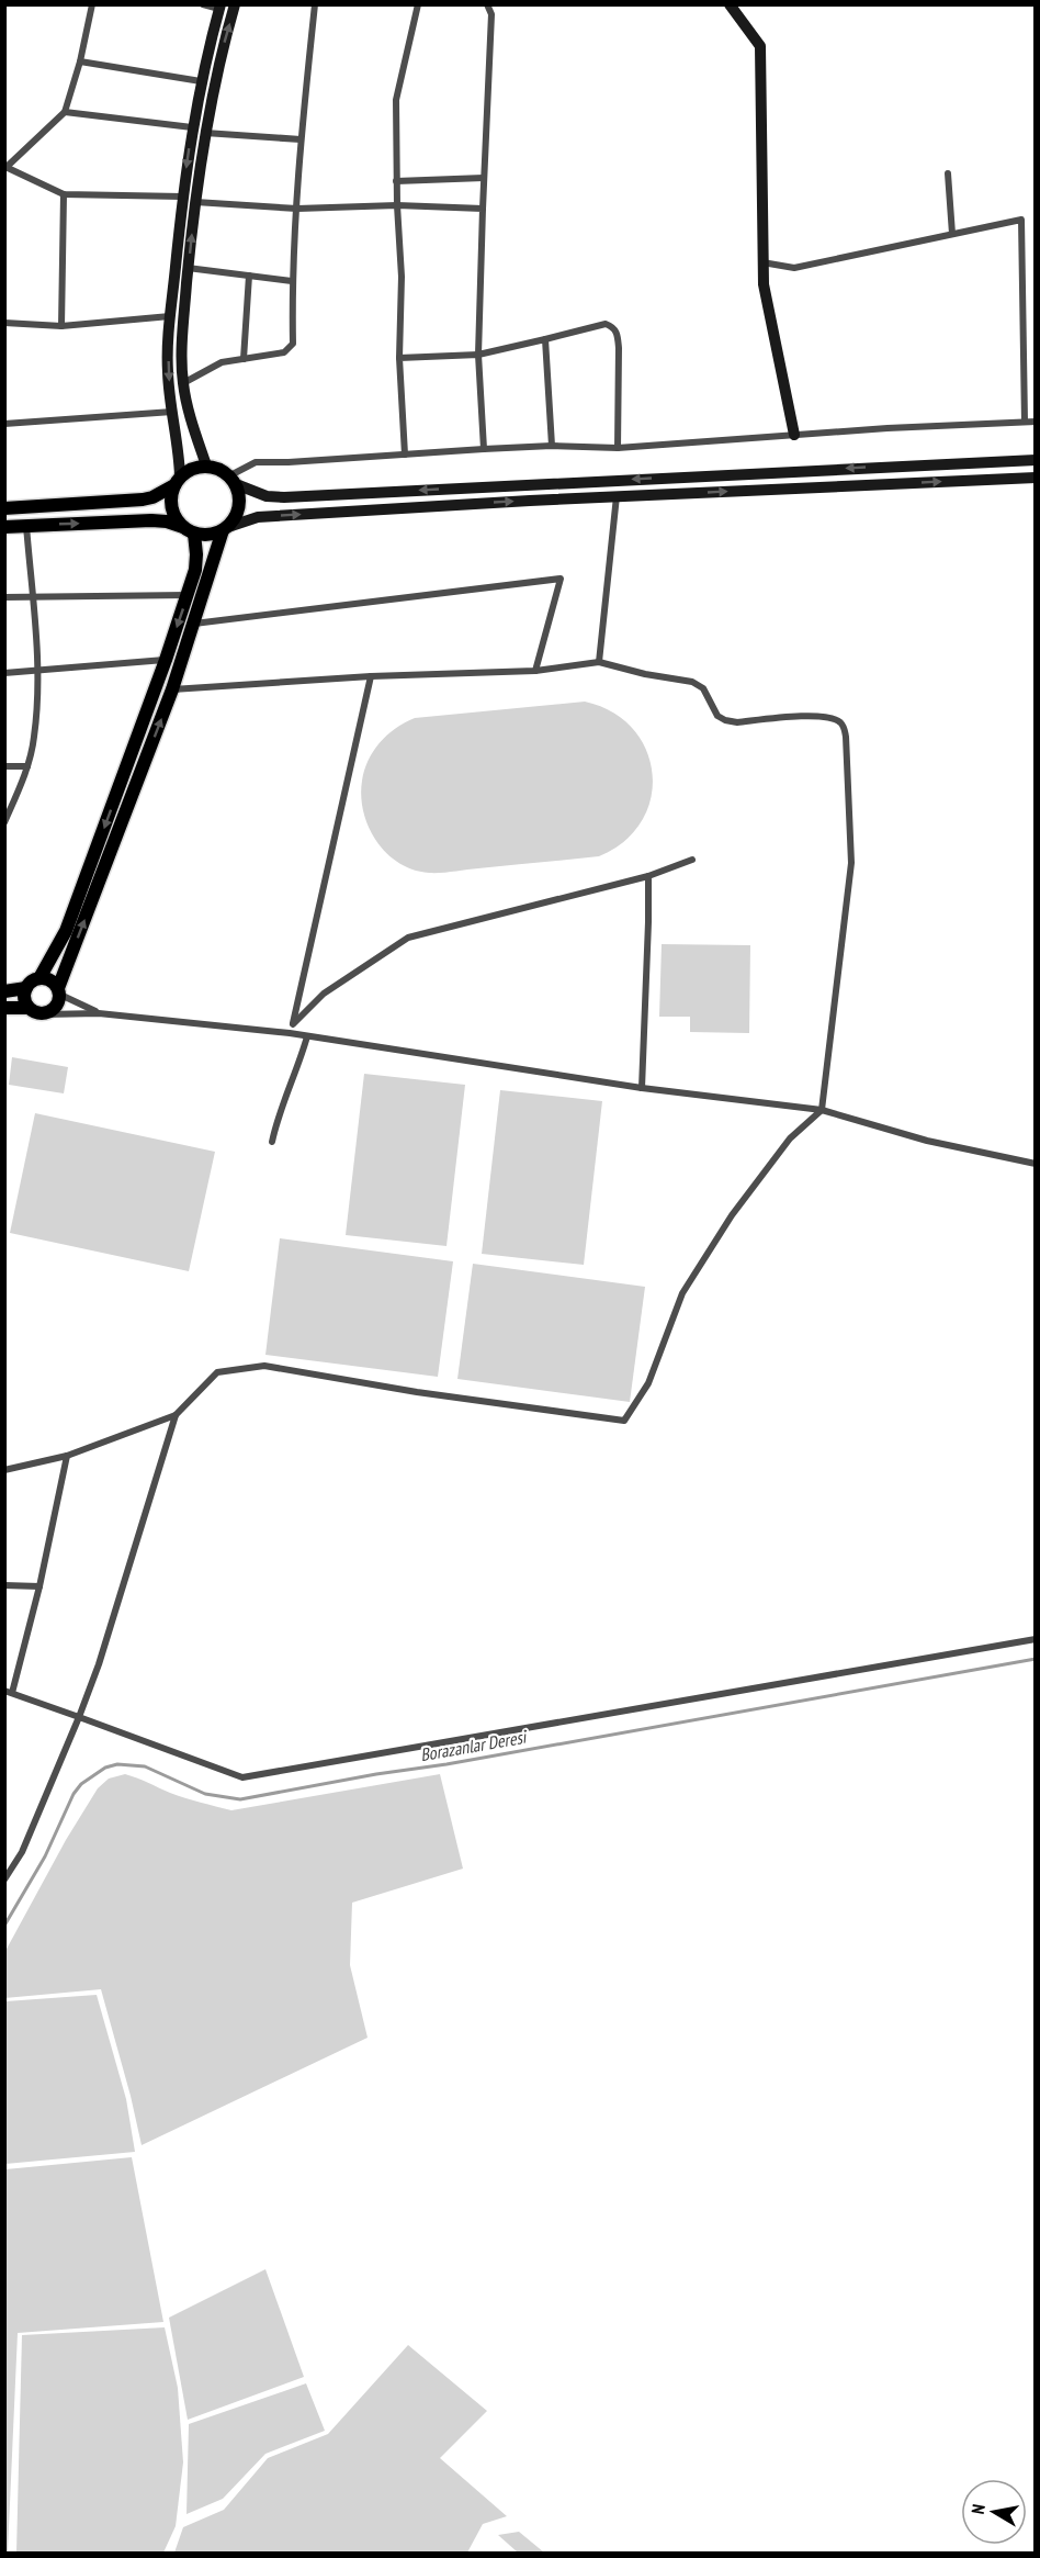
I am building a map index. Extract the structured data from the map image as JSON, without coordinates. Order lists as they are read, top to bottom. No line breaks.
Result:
{"water":["Borazanlar Deresi"],"north":"left"}
